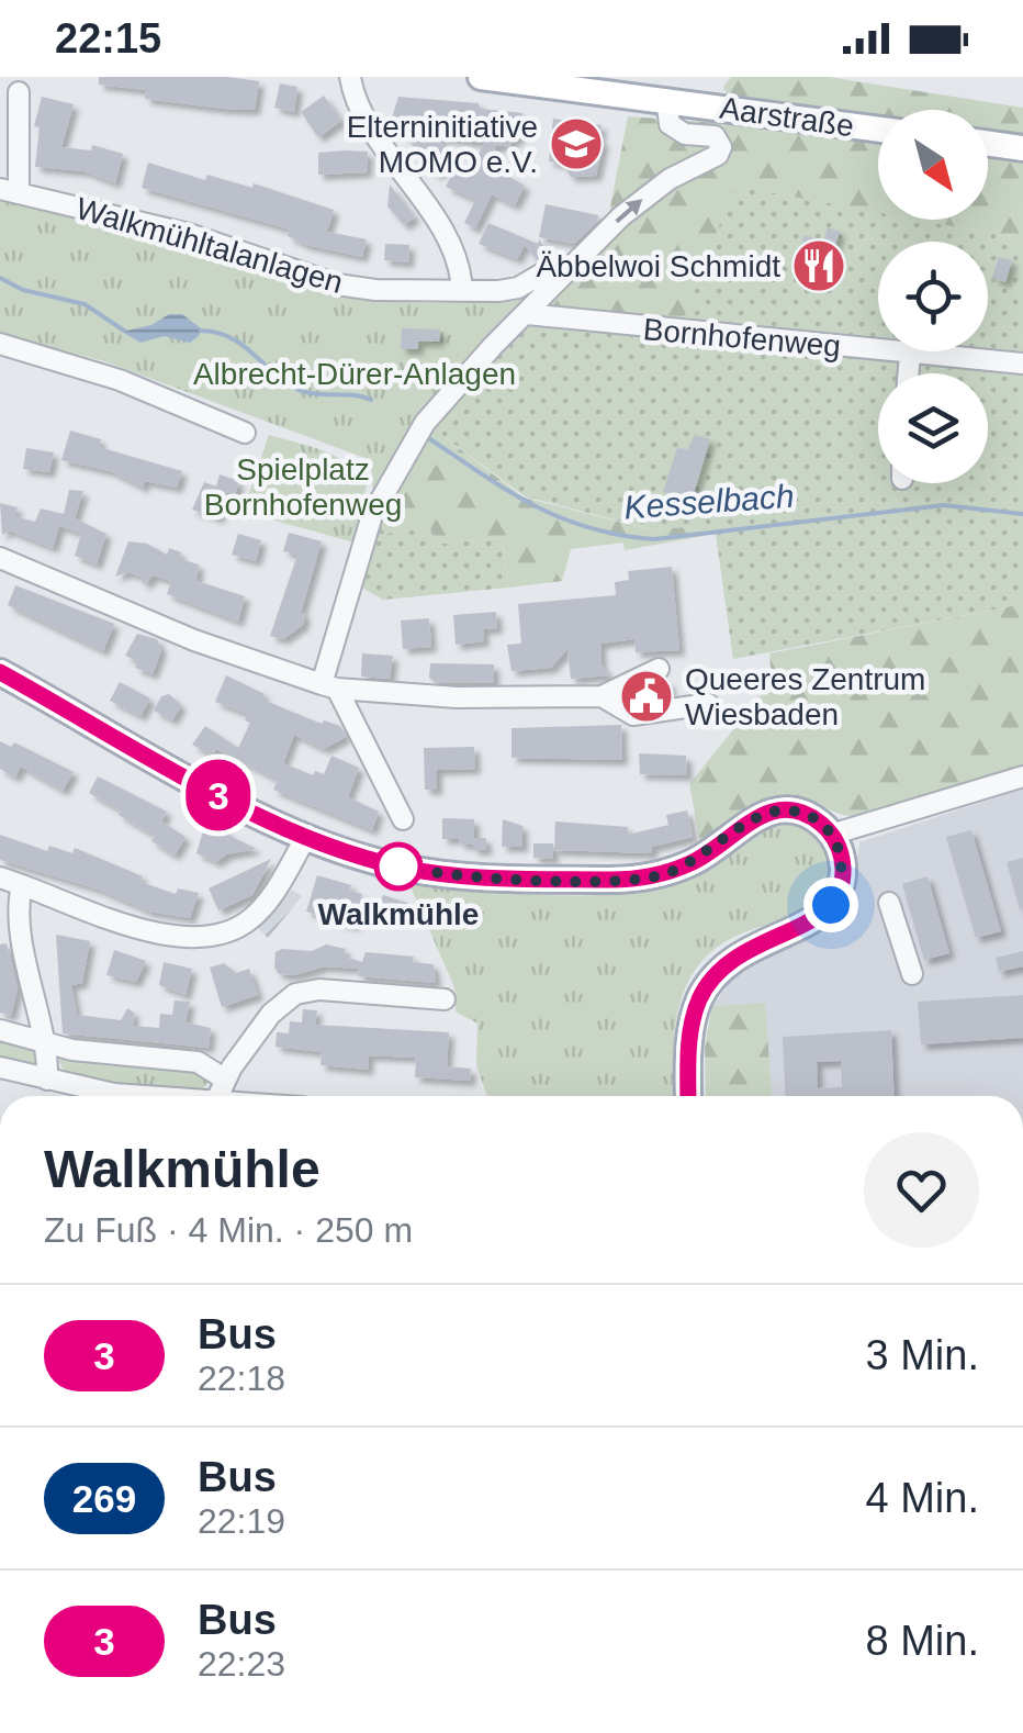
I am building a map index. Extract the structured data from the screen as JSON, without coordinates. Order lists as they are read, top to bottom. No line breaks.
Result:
{"streets":{"main road":["Aarstraße"],"street":["Walkmühltalanlagen","Bornhofenweg"]},"water":["Kesselbach"],"parks":["Albrecht-Dürer-Anlagen","Spielplatz Bornhofenweg"],"places":{"school or university":["Elterninitiative MOMO e.V."],"restaurant":["Äbbelwoi Schmidt"],"public building":["Queeres Zentrum Wiesbaden"],"other":["Walkmühle"]},"lines":["bus line 3"],"north":"bottom right","page":{"status":"22:15","on_map":"3","heading":["Walkmühle","Zu Fuß · 4 Min. · 250 m"],"list":[{"mark":"3","name":"Bus","note":"22:18","value":"3 Min."},{"mark":"269","name":"Bus","note":"22:19","value":"4 Min."},{"mark":"3","name":"Bus","note":"22:23","value":"8 Min."}]}}
